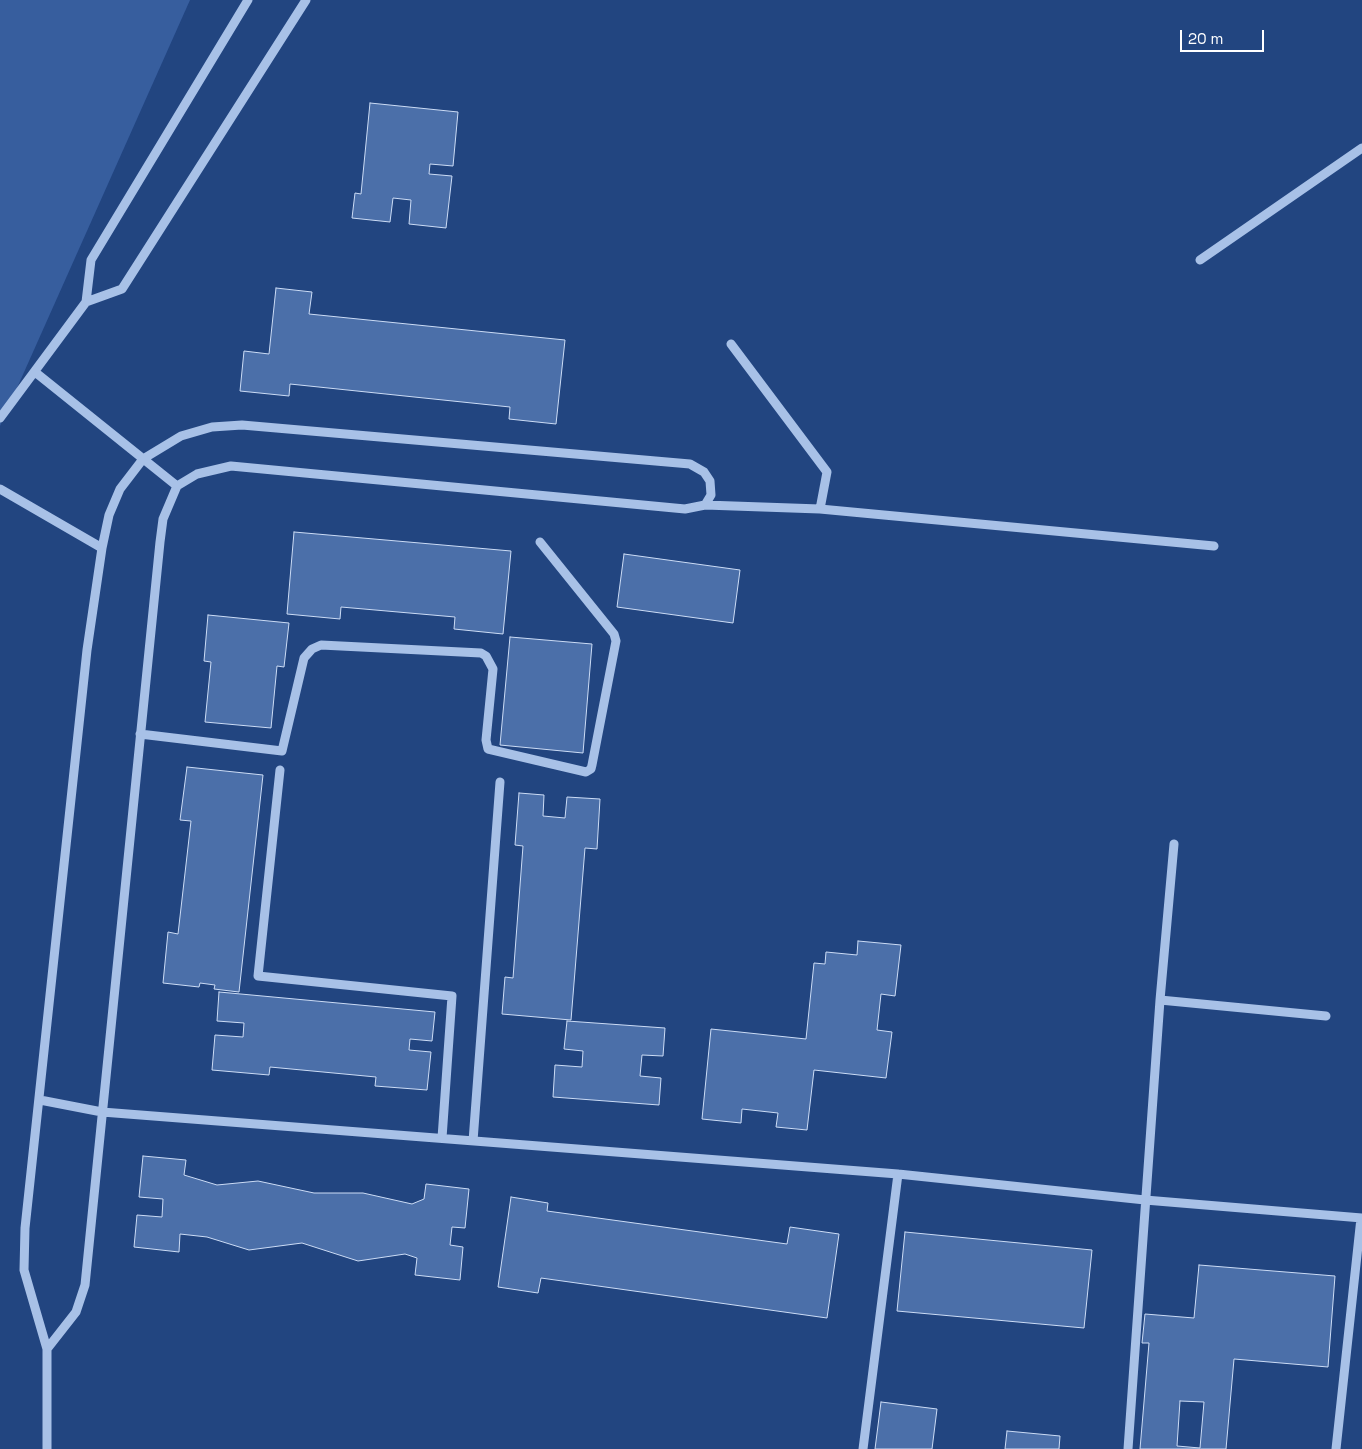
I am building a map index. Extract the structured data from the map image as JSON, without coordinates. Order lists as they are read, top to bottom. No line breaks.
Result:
{"scale_bar":"20 m"}
